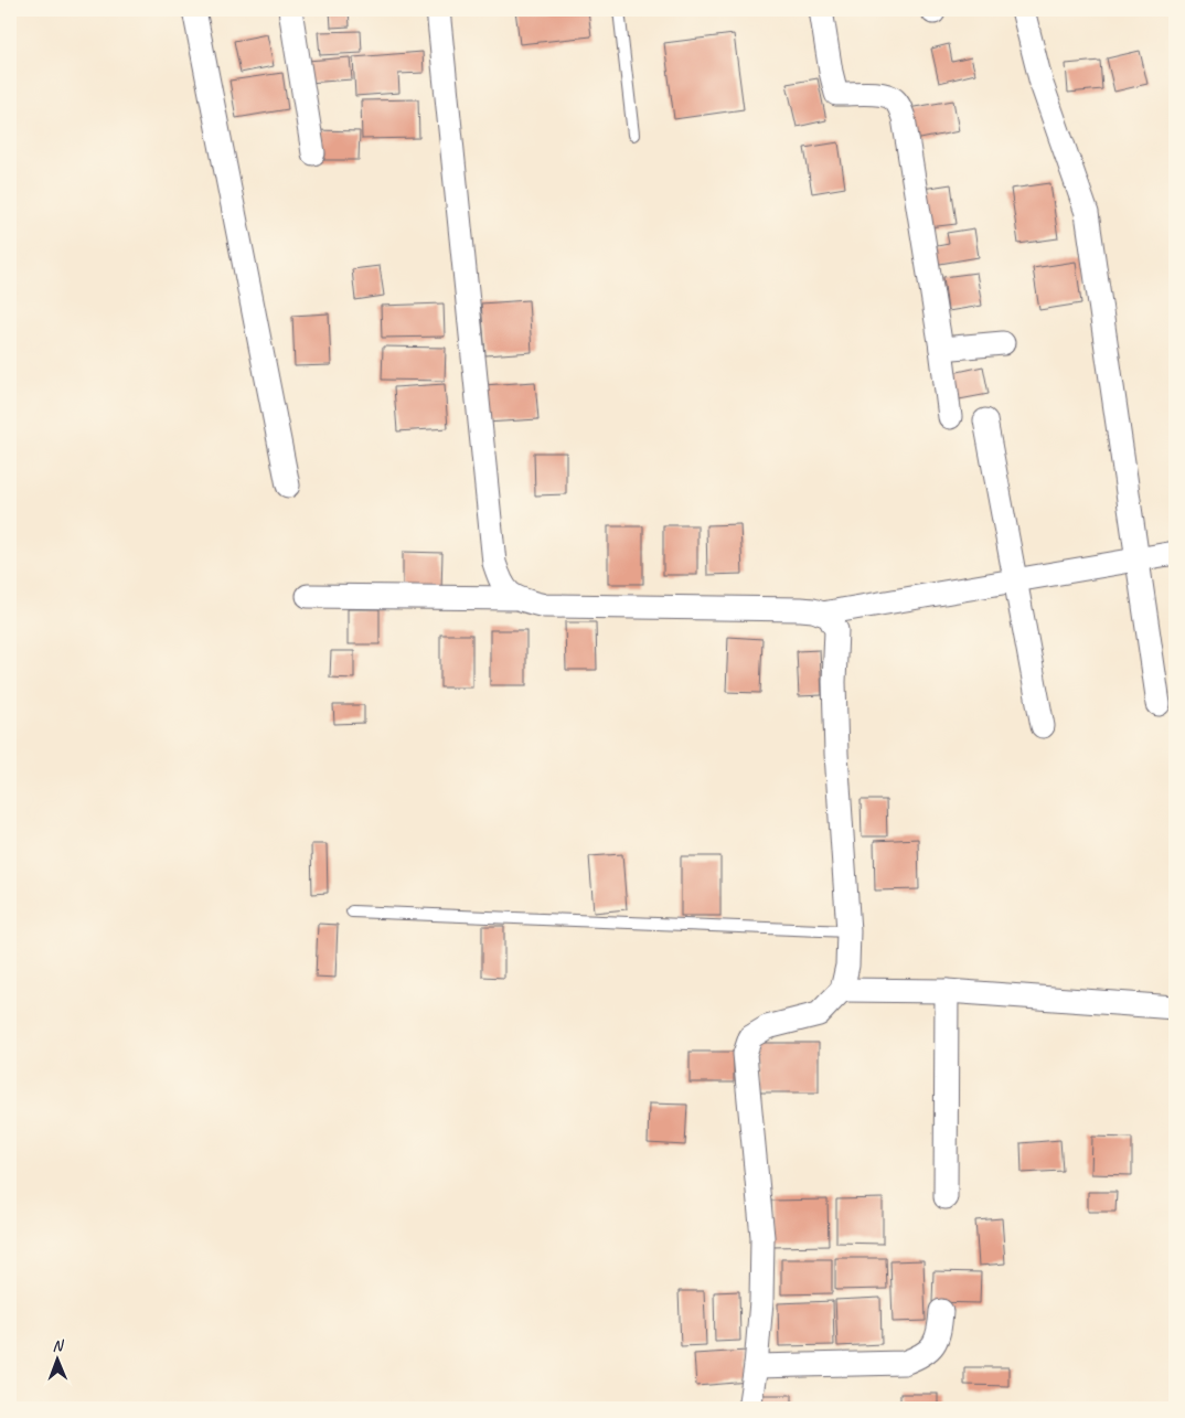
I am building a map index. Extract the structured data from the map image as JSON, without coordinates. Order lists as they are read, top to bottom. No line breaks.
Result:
{"north":"top"}
